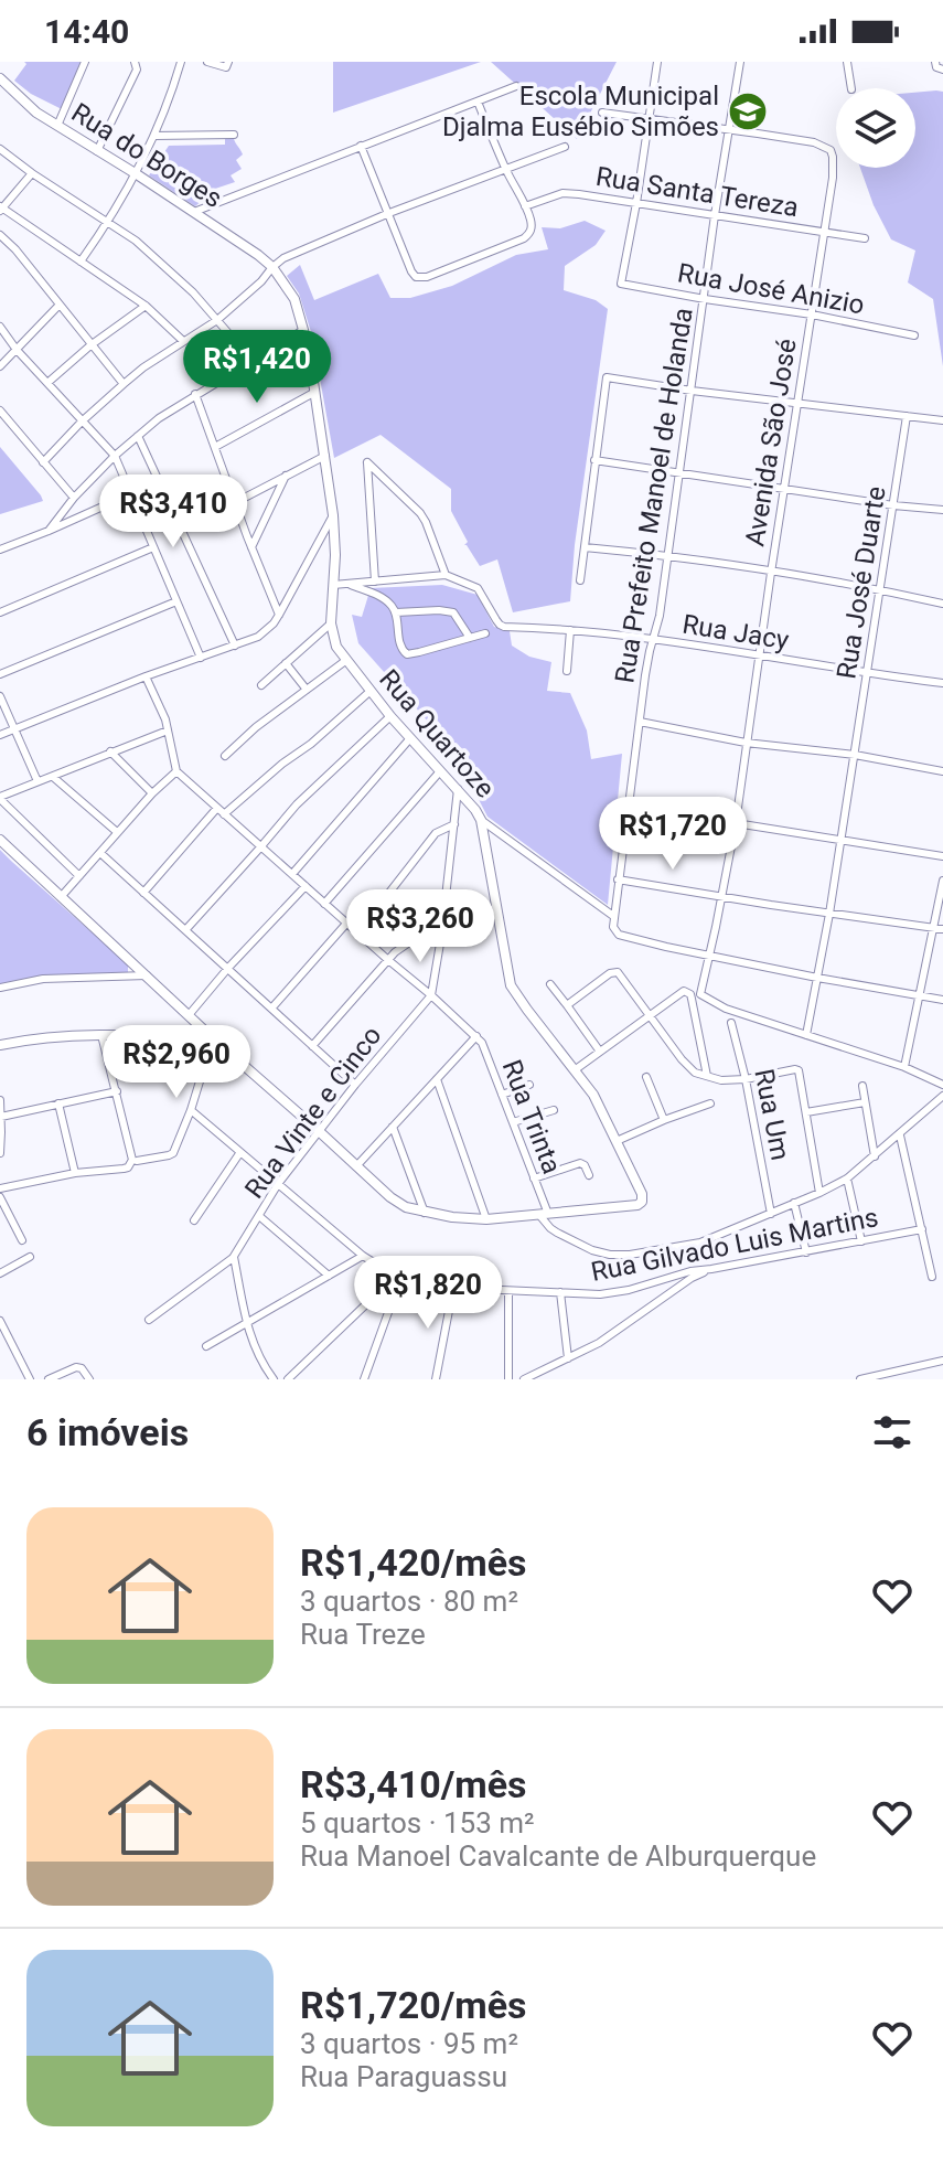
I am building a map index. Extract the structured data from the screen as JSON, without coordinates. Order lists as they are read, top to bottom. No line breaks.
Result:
{"streets":{"street":["Rua do Borges","Rua Santa Tereza","Rua José Anizio","Avenida São José","Rua Prefeito Manoel de Holanda","Rua José Duarte","Rua Jacy","Rua Quartoze","Rua Vinte e Cinco","Rua Um","Rua Trinta","Rua Gilvado Luis Martins"]},"crossings":[["Rua do Borges","Rua Santa Tereza"],["Rua do Borges","Rua Quartoze"],["Rua Santa Tereza","Rua José Anizio"],["Rua Santa Tereza","Avenida São José"],["Rua Santa Tereza","Rua Prefeito Manoel de Holanda"],["Rua Santa Tereza","Rua Quartoze"],["Rua José Anizio","Avenida São José"],["Rua José Anizio","Rua Prefeito Manoel de Holanda"],["Avenida São José","Rua Prefeito Manoel de Holanda"],["Avenida São José","Rua Jacy"],["Rua Prefeito Manoel de Holanda","Rua Jacy"],["Rua José Duarte","Rua Jacy"],["Rua Quartoze","Rua Trinta"],["Rua Vinte e Cinco","Rua Gilvado Luis Martins"]],"places":{"school or university":["Escola Municipal Djalma Eusébio Simões"]},"page":{"status":"14:40","price":["R$1,420","R$3,410","R$1,720","R$3,260","R$2,960","R$1,820"],"heading":"6 imóveis","list":[{"name":"R$1,420/mês","note":"3 quartos · 80 m² · Rua Treze"},{"name":"R$3,410/mês","note":"5 quartos · 153 m² · Rua Manoel Cavalcante de Alburquerque"},{"name":"R$1,720/mês","note":"3 quartos · 95 m² · Rua Paraguassu"}]}}
